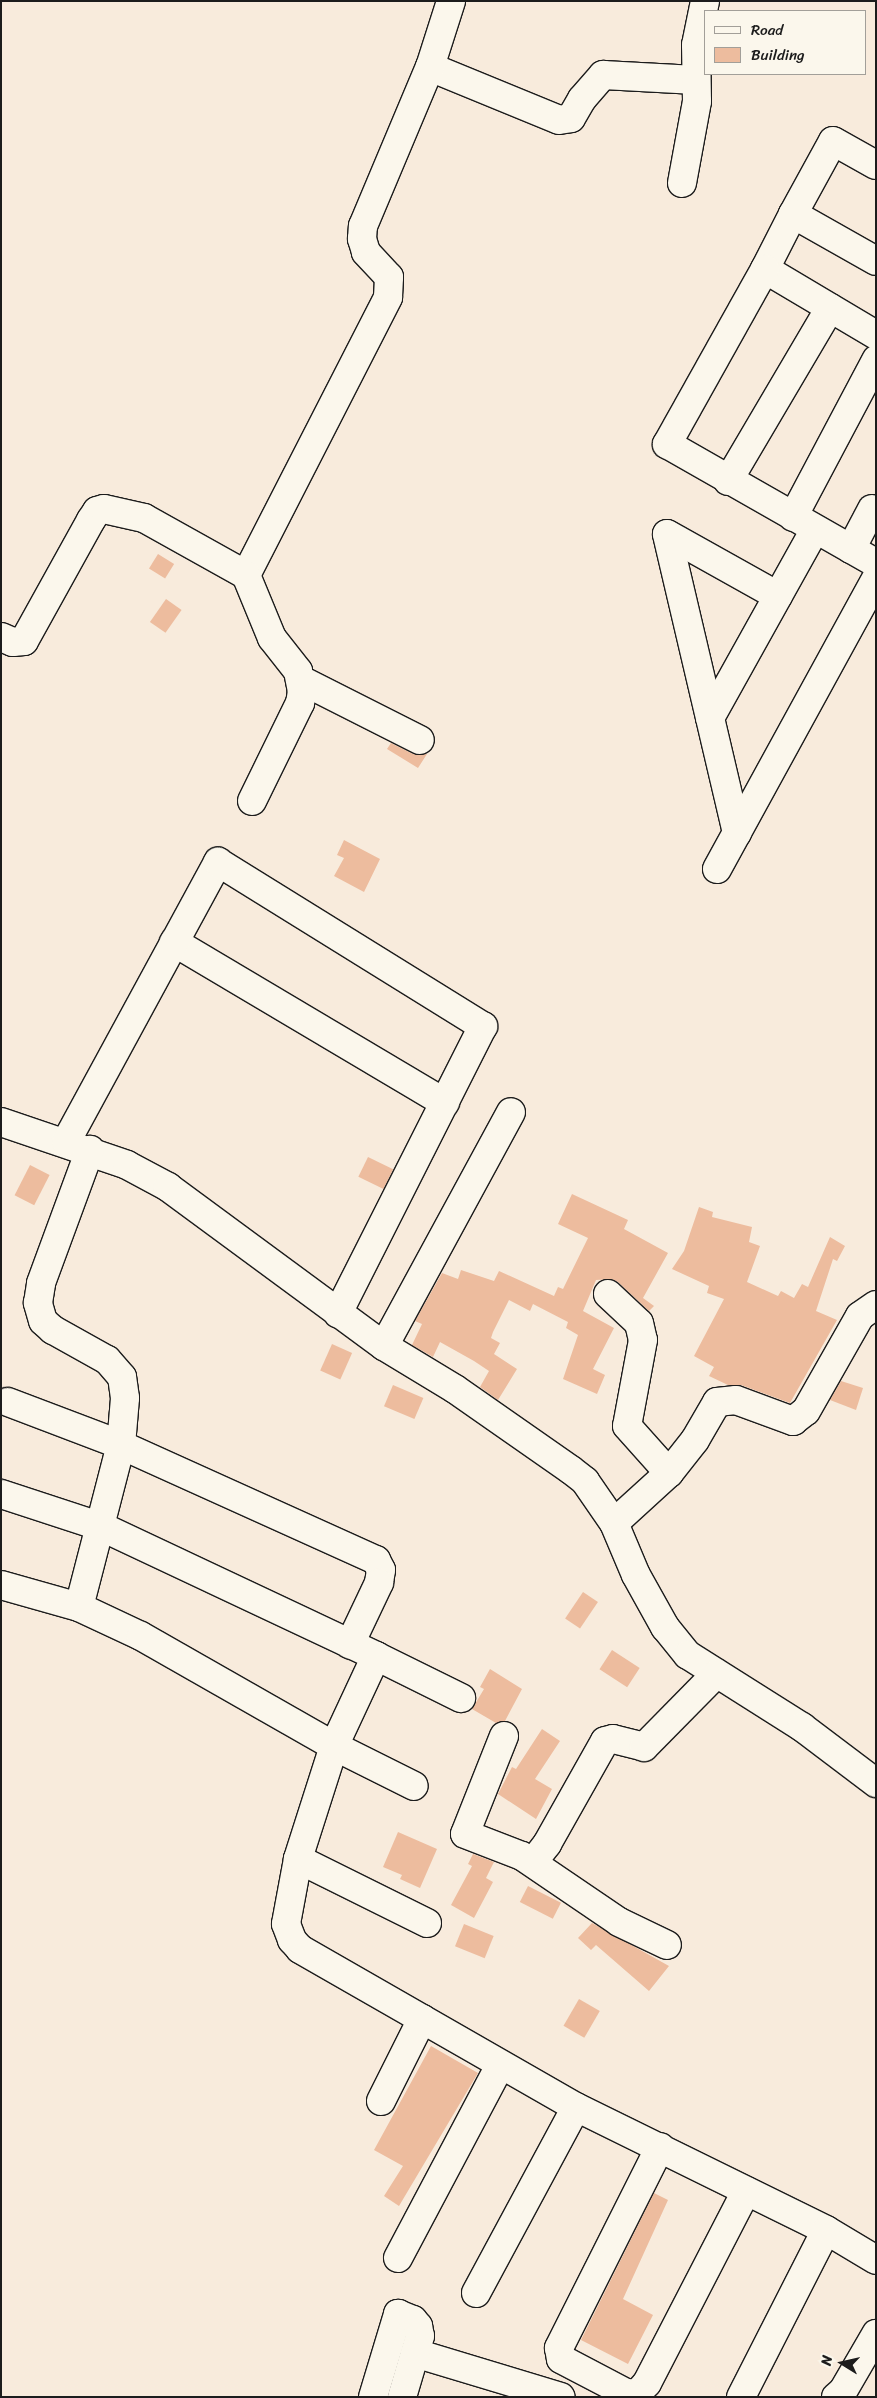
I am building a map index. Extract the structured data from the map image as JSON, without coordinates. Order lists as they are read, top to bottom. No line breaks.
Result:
{"legend":["Road","Building"],"north":"left"}
